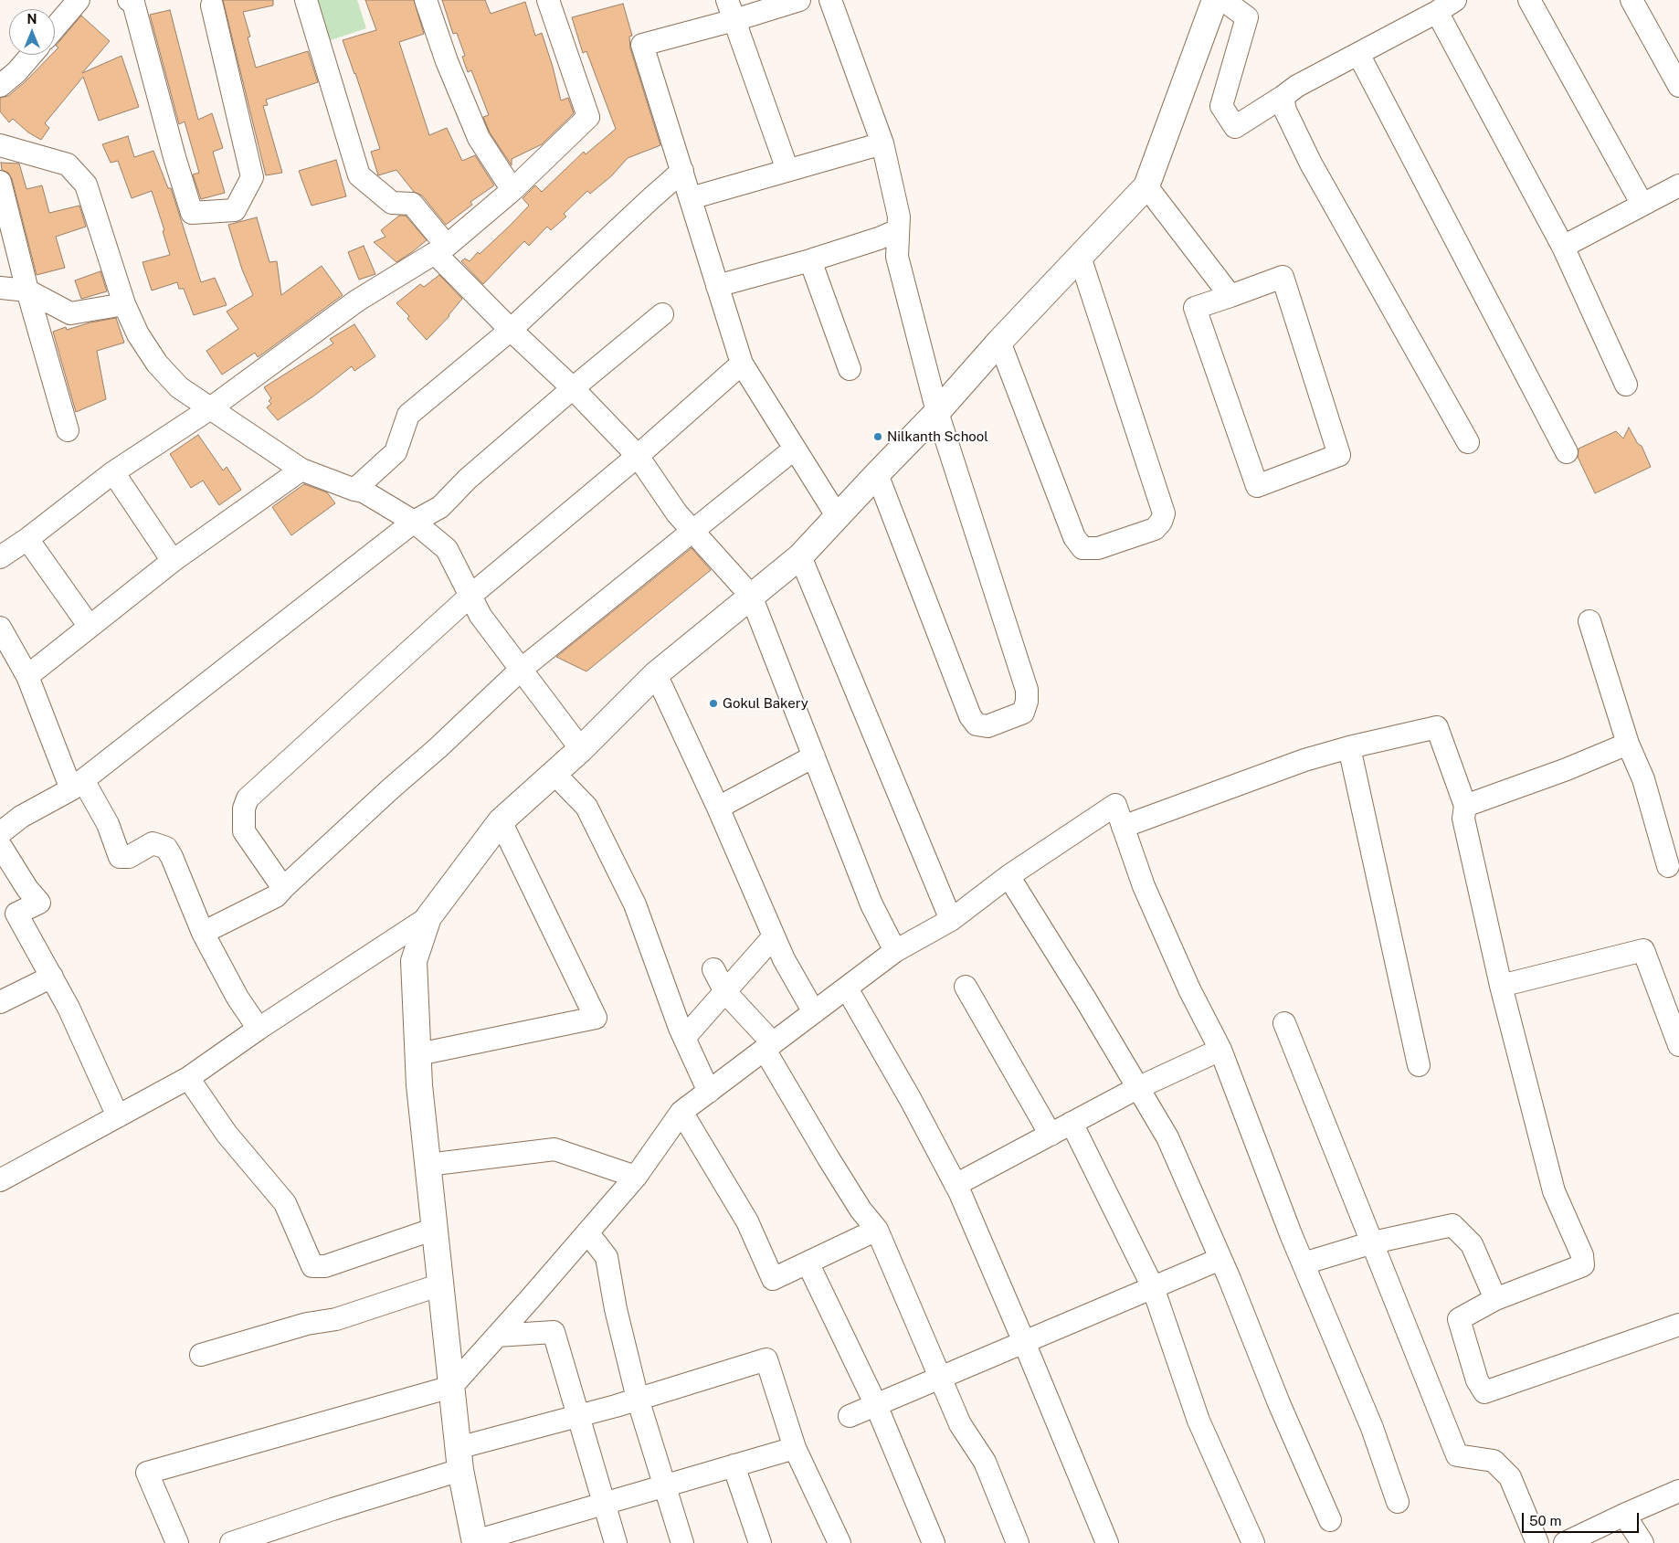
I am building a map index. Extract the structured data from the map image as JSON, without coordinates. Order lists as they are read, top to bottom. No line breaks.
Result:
{"places":["Nilkanth School","Gokul Bakery"],"scale_bar":"50 m","north":"top"}
